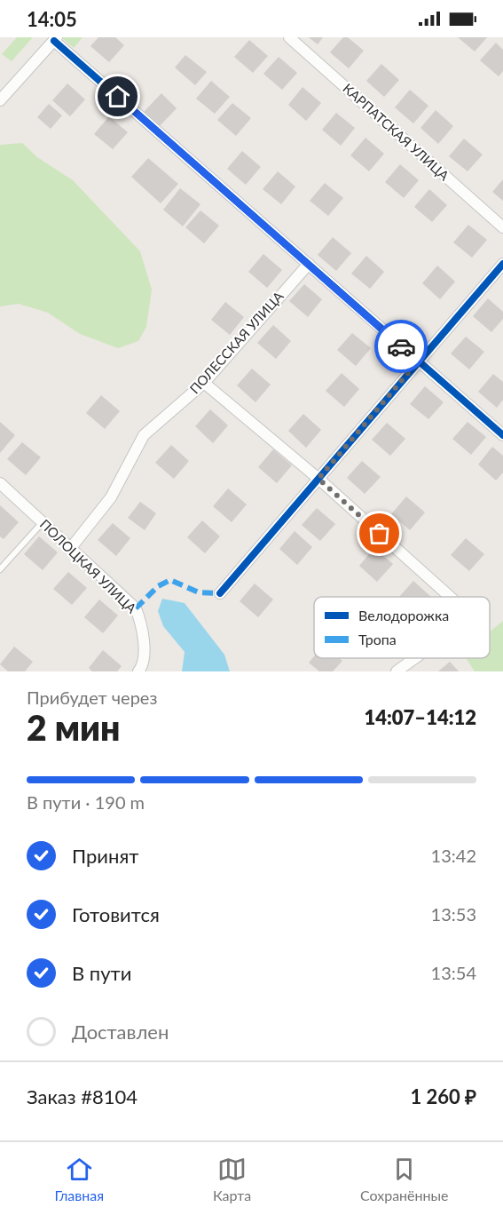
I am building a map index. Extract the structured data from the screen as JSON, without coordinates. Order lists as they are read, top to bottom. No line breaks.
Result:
{"streets":{"street":["КАРПАТСКАЯ УЛИЦА","ПОЛЕССКАЯ УЛИЦА","ПОЛОЦКАЯ УЛИЦА"]},"crossings":[["ПОЛЕССКАЯ УЛИЦА","ПОЛОЦКАЯ УЛИЦА"]],"legend":["Велодорожка","Тропа"],"page":{"status":"14:05","heading":["2 мин","Прибудет через","14:07–14:12"],"panel":["Заказ #8104","1 260 ₽"],"bar":"В пути · 190 m","list":[["Принят","13:42"],["Готовится","13:53"],["В пути","13:54"],"Доставлен"],"tabs":["Главная","Карта","Сохранённые"]}}
